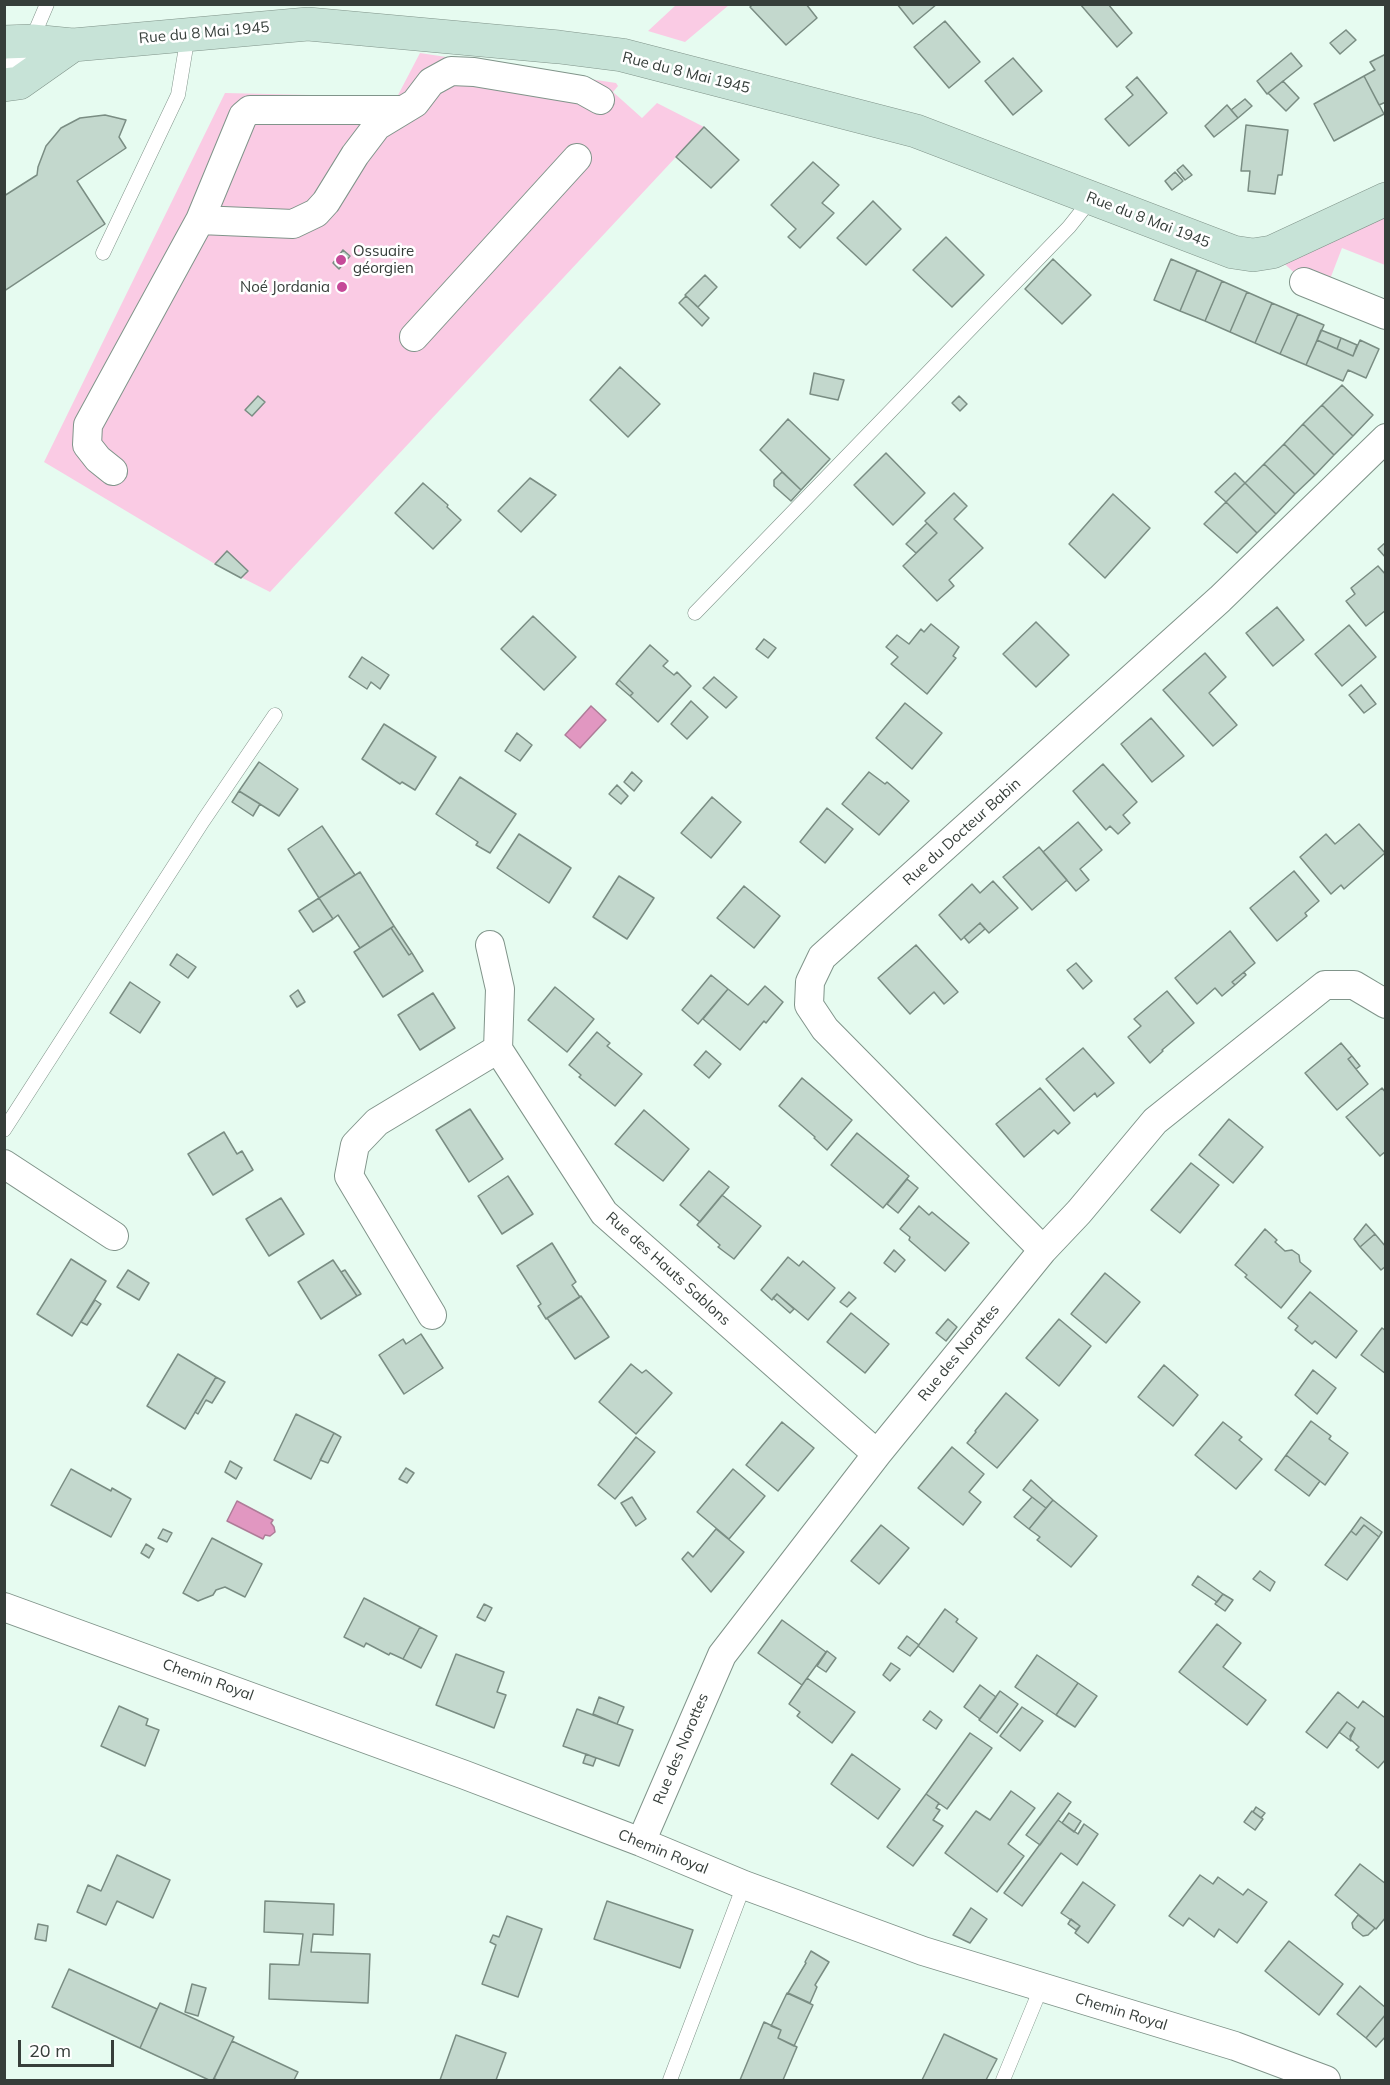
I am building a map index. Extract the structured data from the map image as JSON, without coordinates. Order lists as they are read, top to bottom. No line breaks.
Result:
{"streets":{"street":["Rue du 8 Mai 1945","Rue du Docteur Babin","Rue des Hauts Sablons","Rue des Norottes","Chemin Royal"]},"crossings":[["Rue du Docteur Babin","Rue des Norottes"],["Rue des Hauts Sablons","Rue des Norottes"],["Rue des Norottes","Chemin Royal"]],"places":["Ossuaire géorgien","Noé Jordania"],"scale_bar":"20 m"}
